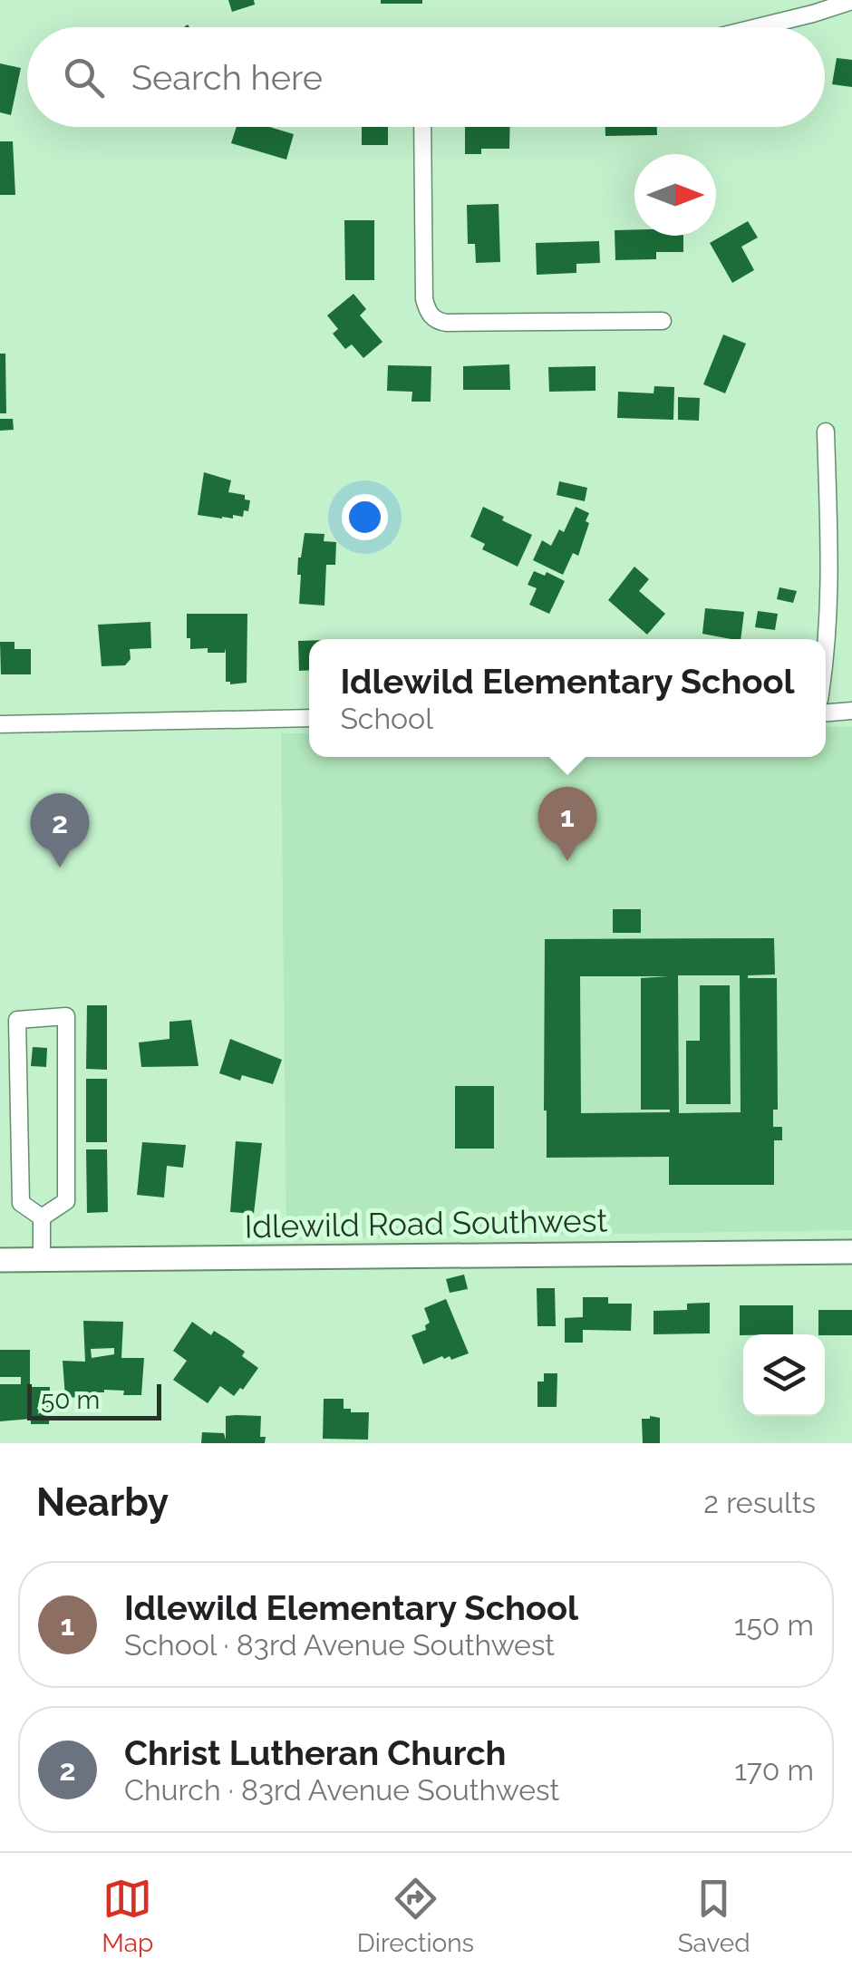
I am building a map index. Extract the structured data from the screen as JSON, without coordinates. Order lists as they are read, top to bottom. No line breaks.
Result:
{"streets":{"street":["Idlewild Road Southwest"]},"scale_bar":"50 m","north":"right","page":{"search":"Search here","popup":["Idlewild Elementary School","School"],"pins":["1","2"],"scale":"50 m","heading":["Nearby","2 results"],"list":[{"mark":"1","name":"Idlewild Elementary School","note":"School · 83rd Avenue Southwest","value":"150 m"},{"mark":"2","name":"Christ Lutheran Church","note":"Church · 83rd Avenue Southwest","value":"170 m"}],"nav":["Map","Directions","Saved"]}}
